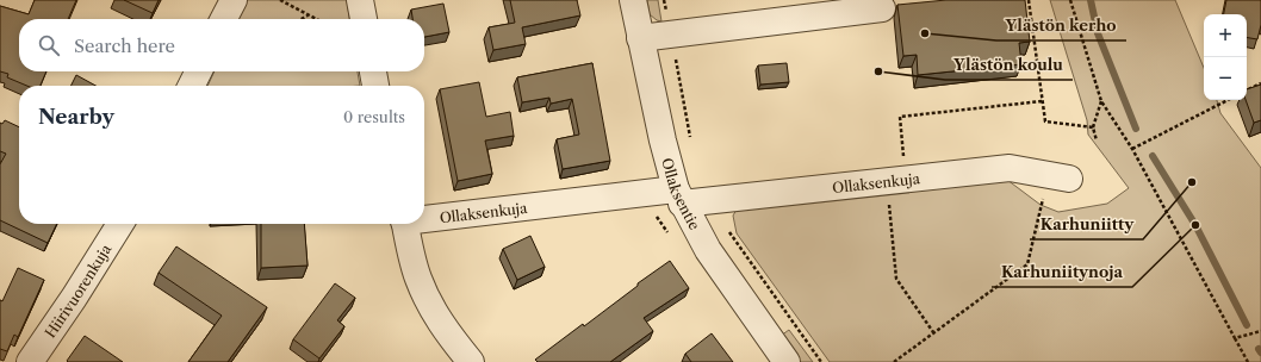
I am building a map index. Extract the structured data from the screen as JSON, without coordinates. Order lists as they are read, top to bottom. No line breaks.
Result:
{"streets":{"street":["Ollaksenkuja","Ollaksentie","Hiirivuorenkuja"]},"crossings":[["Ollaksenkuja","Ollaksentie"]],"places":["Ylästön kerho","Ylästön koulu","Karhuniitty","Karhuniitynoja"],"page":{"map_buttons":["+","−"],"search":"Search here","heading":["Nearby","0 results"]}}
